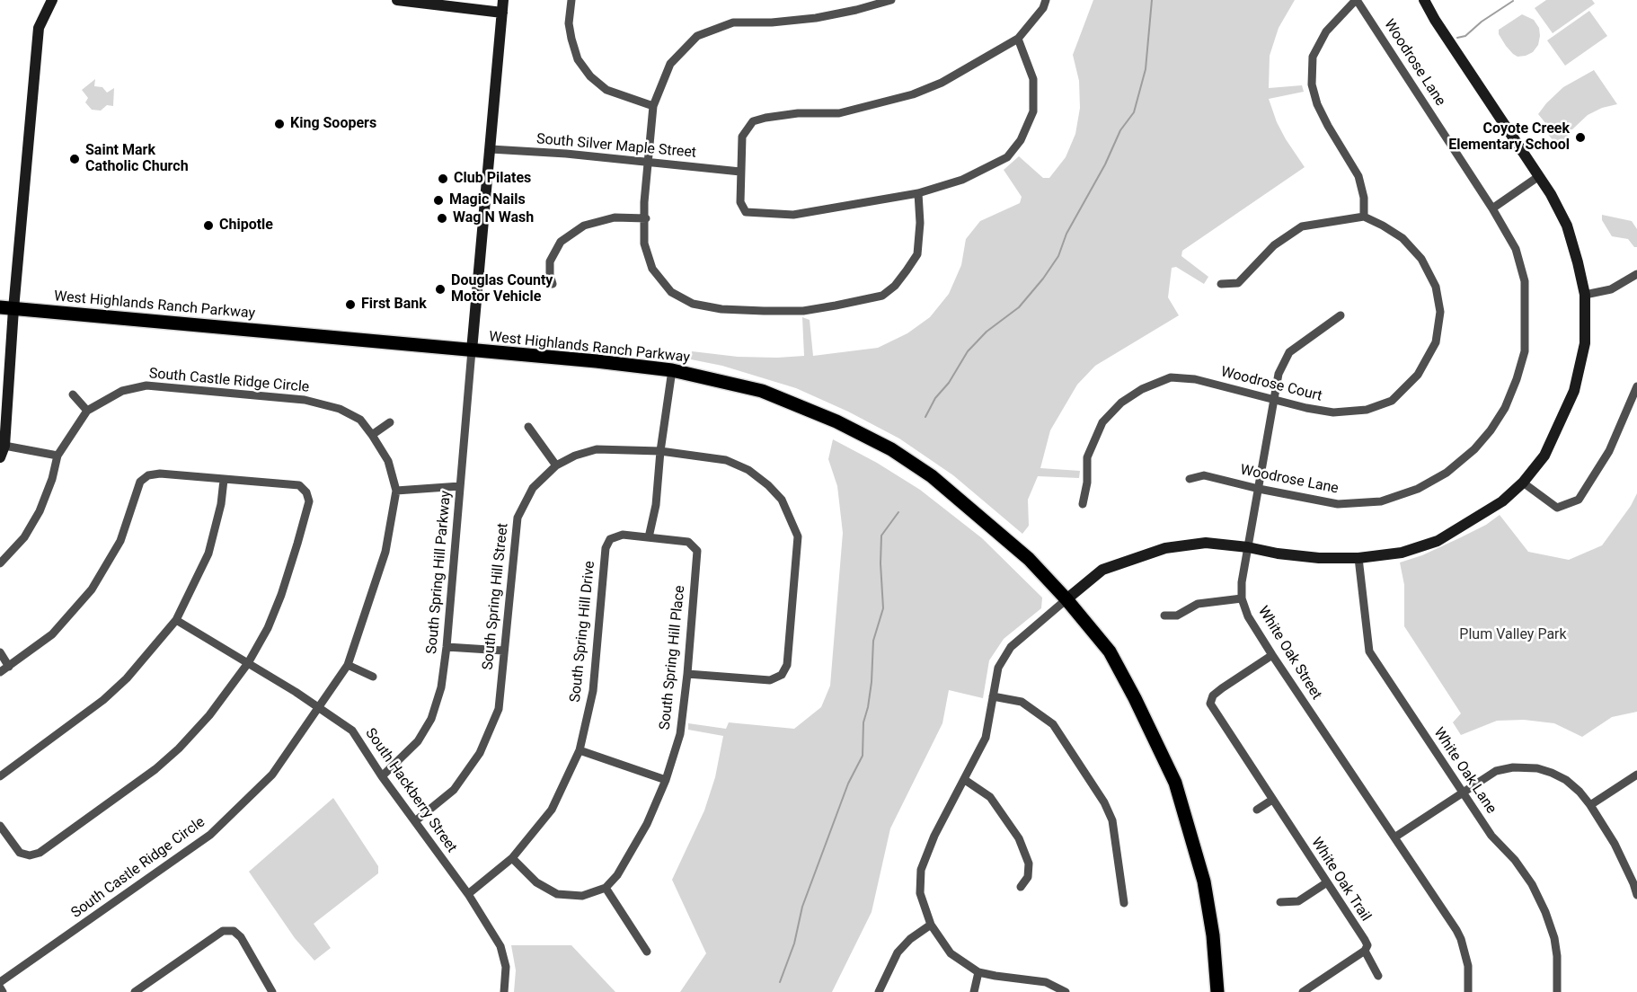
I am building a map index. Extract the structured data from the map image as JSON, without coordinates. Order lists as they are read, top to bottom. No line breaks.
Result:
{"streets":{"main road":["West Highlands Ranch Parkway"],"street":["Woodrose Lane","South Silver Maple Street","South Castle Ridge Circle","Woodrose Court","South Spring Hill Parkway","South Spring Hill Street","South Spring Hill Drive","White Oak Street","South Spring Hill Place","White Oak Lane","South Hackberry Street","White Oak Trail"]},"crossings":[["Woodrose Lane","White Oak Street"],["West Highlands Ranch Parkway","South Spring Hill Parkway"],["South Castle Ridge Circle","South Hackberry Street"],["Woodrose Court","White Oak Street"],["South Spring Hill Parkway","South Hackberry Street"],["South Spring Hill Street","South Spring Hill Place"],["South Spring Hill Street","South Hackberry Street"],["South Spring Hill Drive","South Spring Hill Place"],["South Spring Hill Drive","South Hackberry Street"],["White Oak Street","White Oak Trail"]],"parks":["Plum Valley Park"],"places":["King Soopers","Coyote Creek Elementary School","Saint Mark Catholic Church","Club Pilates","Magic Nails","Wag N Wash","Chipotle","Douglas County Motor Vehicle","First Bank"]}
